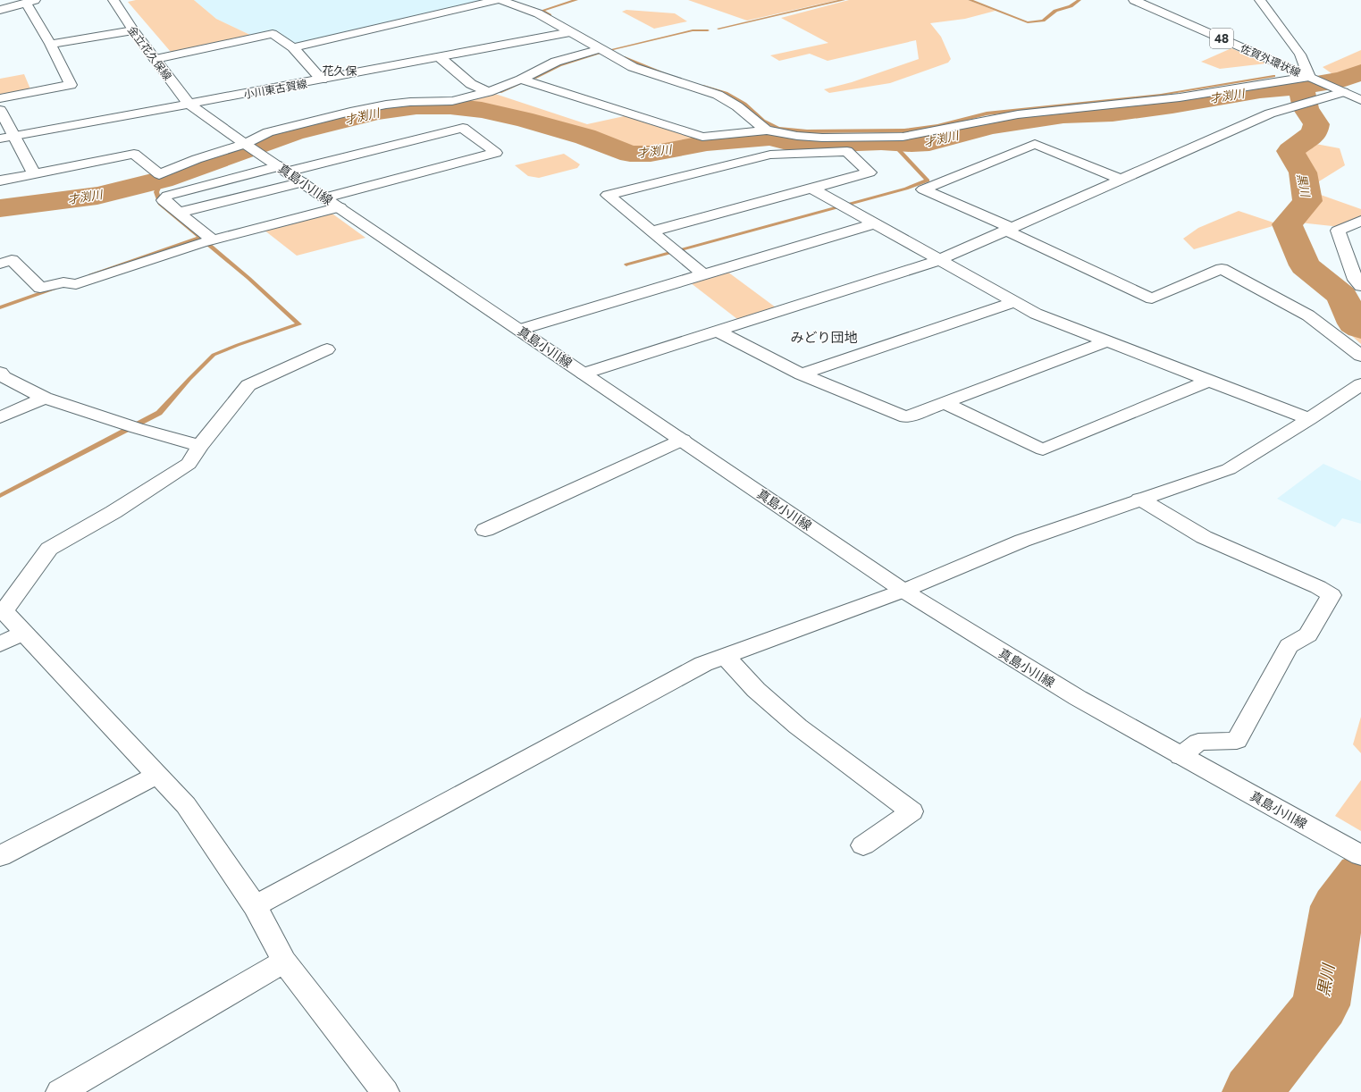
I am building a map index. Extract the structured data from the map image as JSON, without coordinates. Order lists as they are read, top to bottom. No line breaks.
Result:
{"streets":{"street":["48","金立花久保線","佐賀外環状線","小川東古賀線","真島小川線"]},"crossings":[["48","佐賀外環状線"],["金立花久保線","小川東古賀線"],["金立花久保線","真島小川線"],["小川東古賀線","真島小川線"]],"districts":["花久保","みどり団地"],"water":["才渕川","黒川"]}
